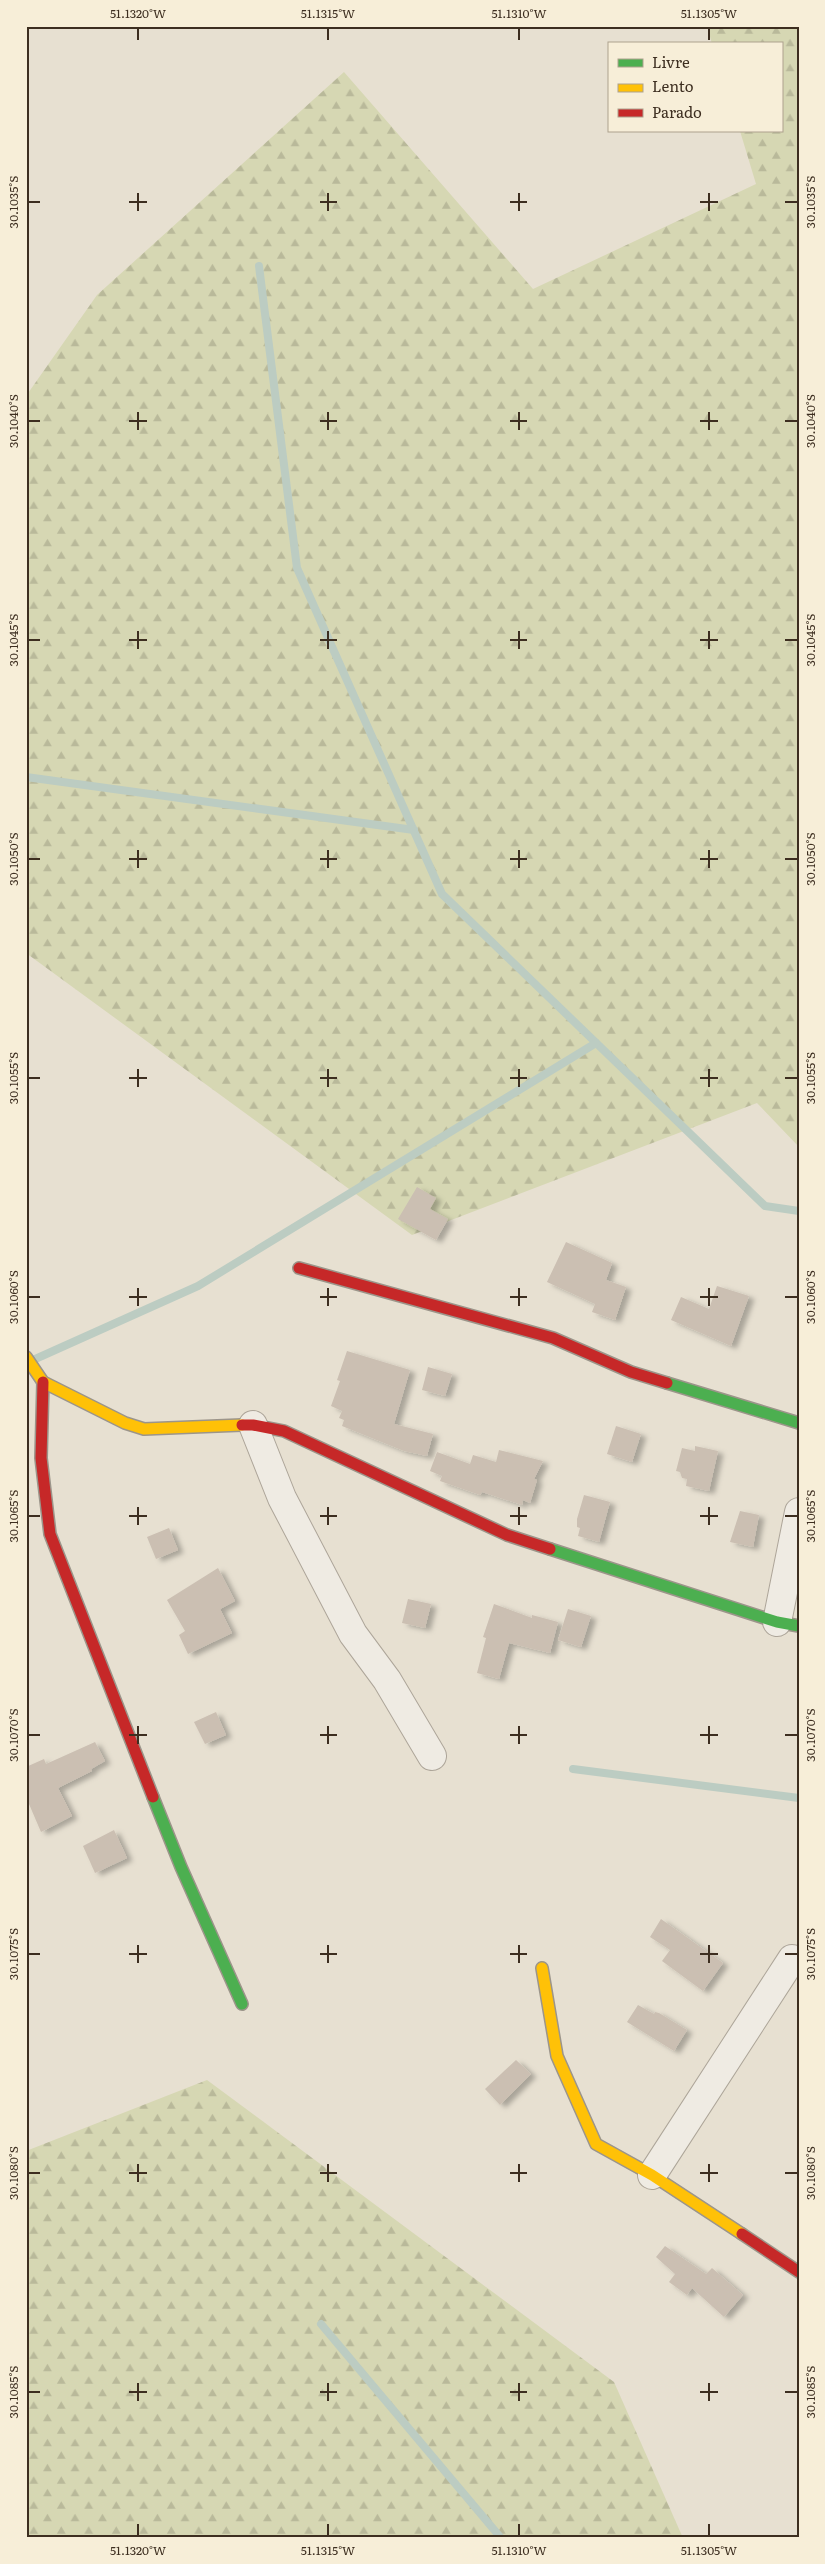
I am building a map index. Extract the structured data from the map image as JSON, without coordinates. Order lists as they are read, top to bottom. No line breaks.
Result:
{"legend":["Livre","Lento","Parado"],"coordinates":["51.1320°W","51.1315°W","51.1310°W","51.1305°W","30.1035°S","30.1040°S","30.1045°S","30.1050°S","30.1055°S","30.1060°S","30.1065°S","30.1070°S","30.1075°S","30.1080°S","30.1085°S"]}
